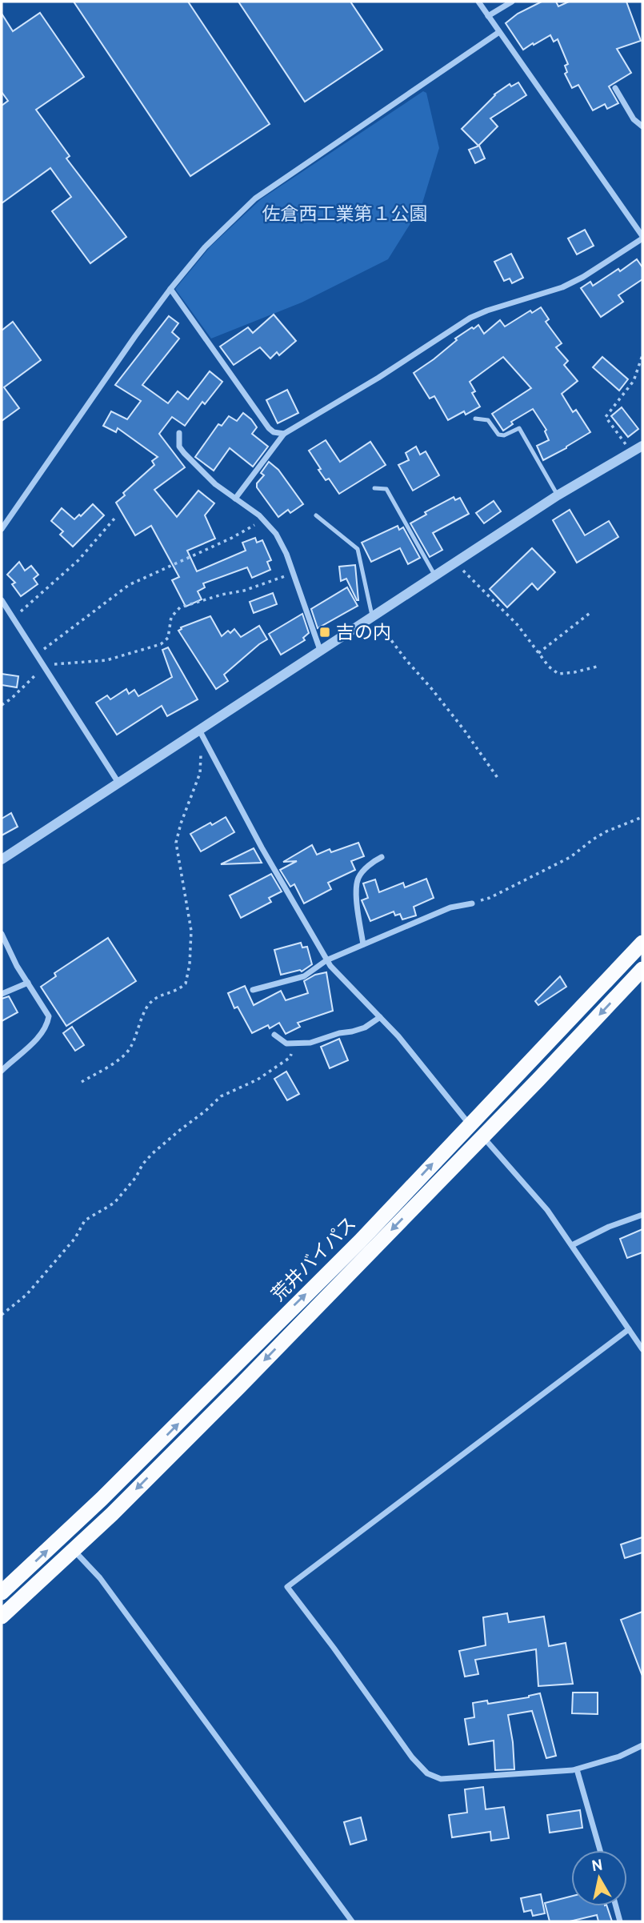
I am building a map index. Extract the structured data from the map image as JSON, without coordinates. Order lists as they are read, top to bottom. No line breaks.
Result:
{"streets":{"highway":["荒井バイパス"]},"parks":["佐倉西工業第１公園"],"places":{"transit":["吉の内"]},"north":"top"}
